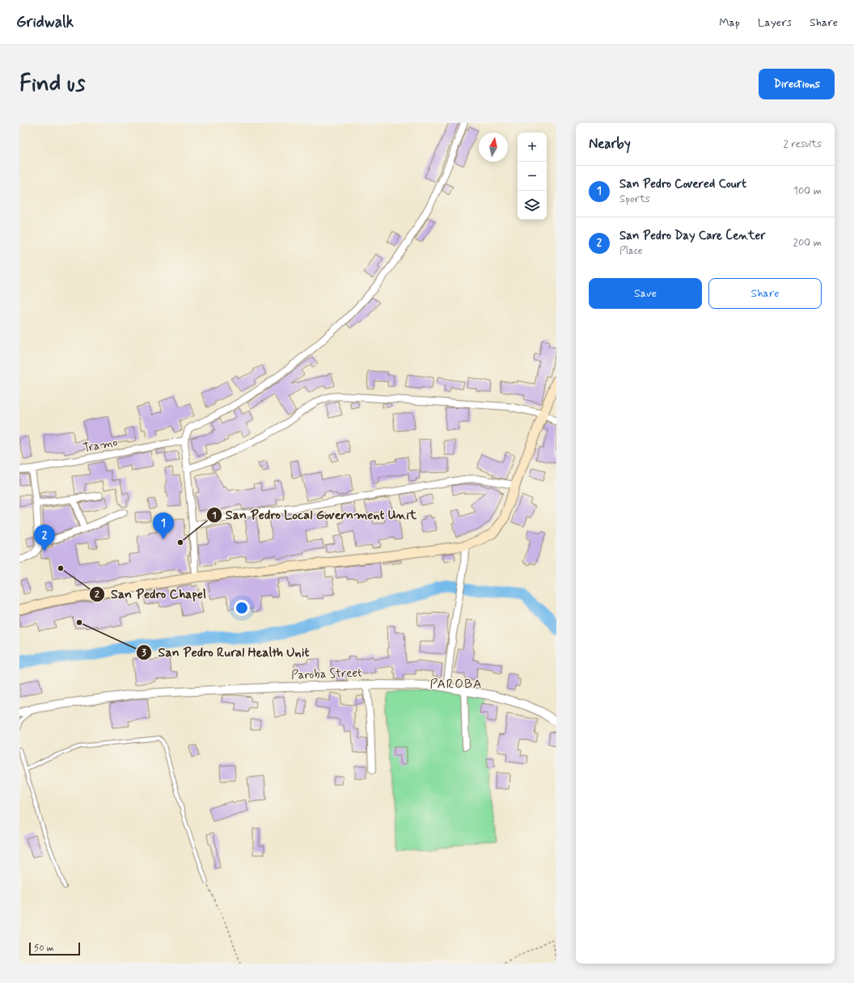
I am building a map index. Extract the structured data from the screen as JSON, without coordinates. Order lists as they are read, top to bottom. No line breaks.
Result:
{"streets":{"street":["Tramo","Paroba Street"]},"districts":["PAROBA"],"places":["San Pedro Local Government Unit","San Pedro Chapel","San Pedro Rural Health Unit"],"scale_bar":"50 m","north":"top","page":{"header":"Gridwalk","nav":["Map","Layers","Share"],"buttons":["Directions",["Save","Share"]],"title":"Find us","heading":["Nearby","2 results"],"map_buttons":["+","−"],"list":[{"mark":"1","name":"San Pedro Covered Court","note":"Sports","value":"100 m"},{"mark":"2","name":"San Pedro Day Care Center","note":"Place","value":"200 m"}],"pins":["1","2"],"scale":"50 m"}}
